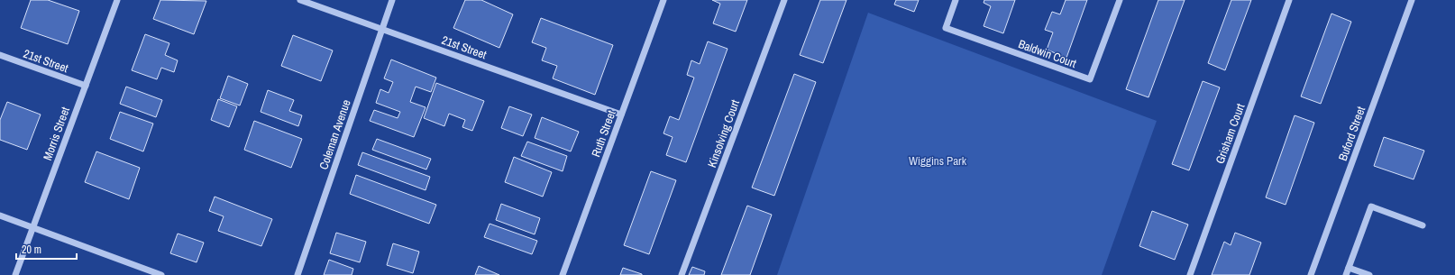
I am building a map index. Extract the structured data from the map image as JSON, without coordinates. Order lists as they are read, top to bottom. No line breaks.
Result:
{"streets":{"street":["21st Street","Baldwin Court","Morris Street","Ruth Street","Kinsolving Court","Grisham Court","Buford Street","Coleman Avenue"]},"crossings":[["21st Street","Morris Street"],["21st Street","Ruth Street"],["21st Street","Coleman Avenue"]],"parks":["Wiggins Park"],"scale_bar":"20 m"}
